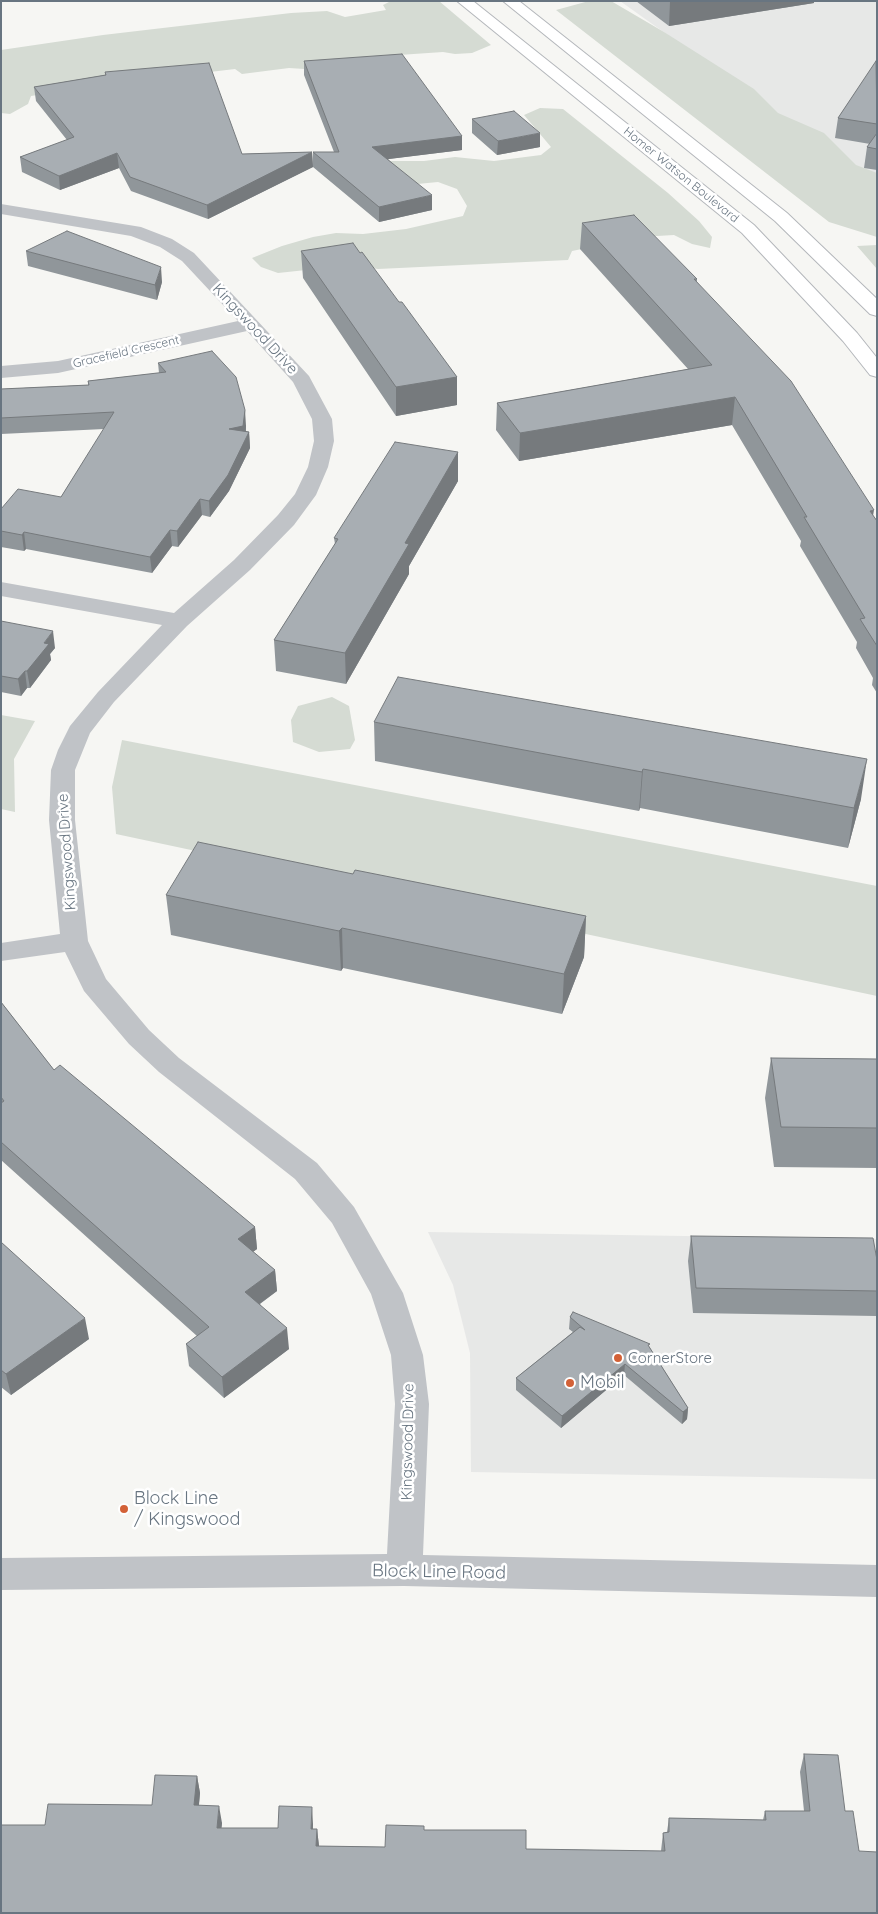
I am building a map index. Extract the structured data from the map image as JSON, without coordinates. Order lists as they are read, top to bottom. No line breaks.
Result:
{"streets":{"main road":["Homer Watson Boulevard"],"street":["Kingswood Drive","Gracefield Crescent","Block Line Road"]},"crossings":[["Kingswood Drive","Gracefield Crescent"],["Kingswood Drive","Block Line Road"]],"places":["CornerStore","Mobil","Block Line / Kingswood"]}
